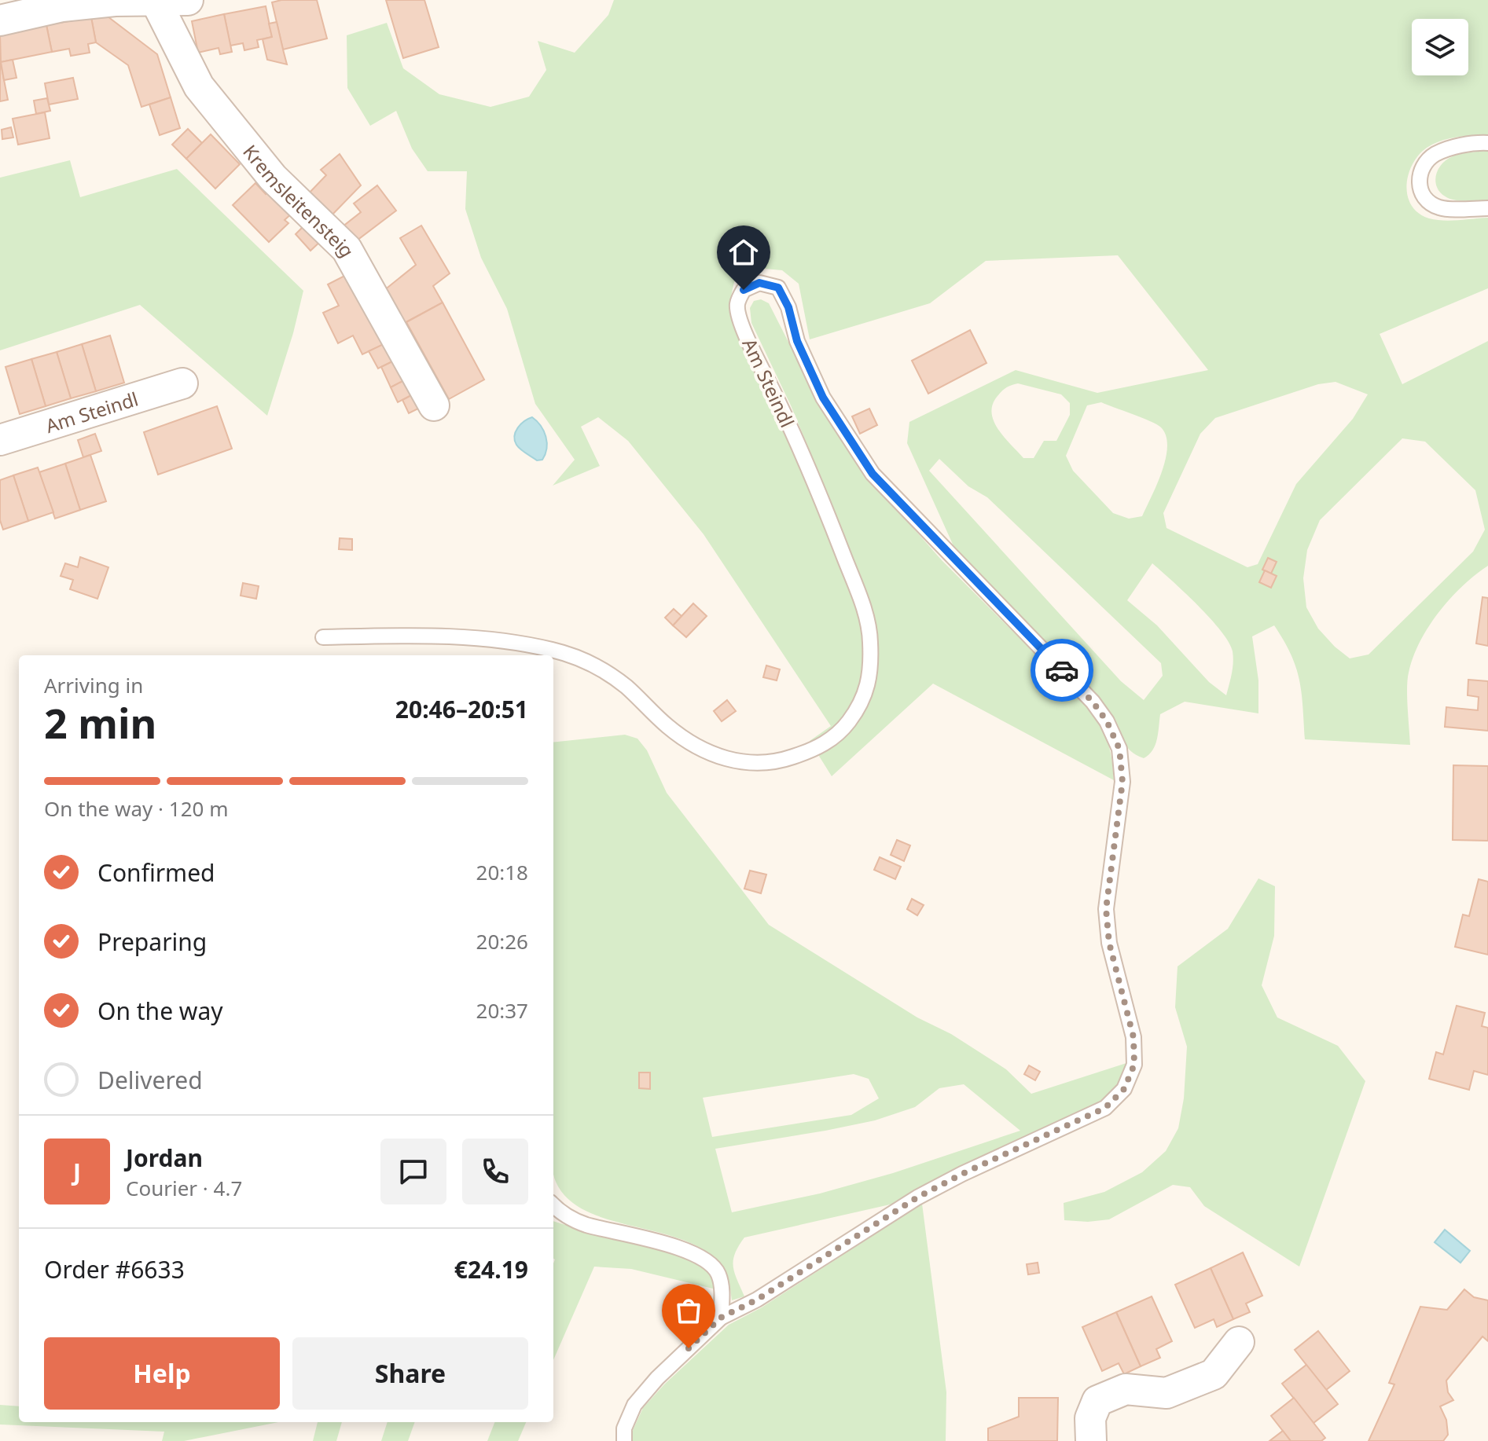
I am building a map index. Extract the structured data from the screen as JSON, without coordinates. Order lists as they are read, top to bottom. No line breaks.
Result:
{"streets":{"street":["Kremsleitensteig","Am Steindl"]},"page":{"heading":["2 min","Arriving in","20:46–20:51"],"panel":["Jordan","Courier · 4.7","Order #6633","€24.19"],"bar":"On the way · 120 m","list":[["Confirmed","20:18"],["Preparing","20:26"],["On the way","20:37"],"Delivered"],"round":"J","buttons":["Help","Share"]}}
